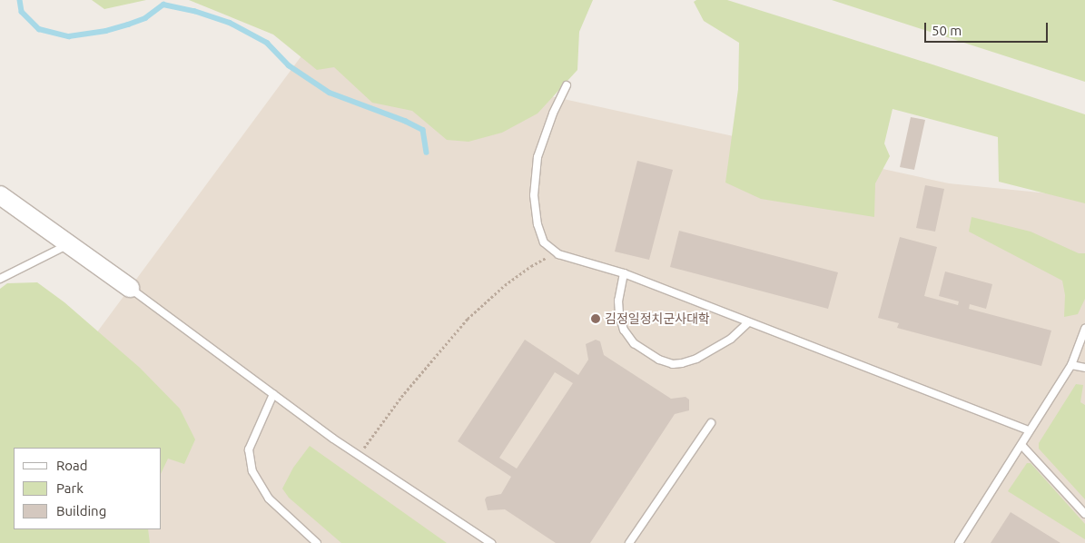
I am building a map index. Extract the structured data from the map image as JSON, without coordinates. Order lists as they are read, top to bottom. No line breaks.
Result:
{"places":["김정일정치군사대학"],"legend":["Road","Park","Building"],"scale_bar":"50 m"}
